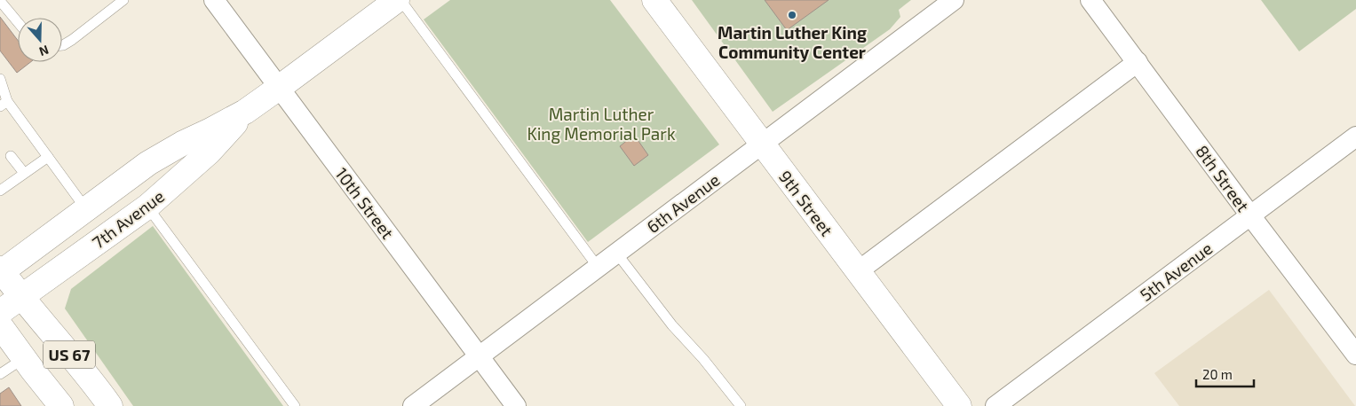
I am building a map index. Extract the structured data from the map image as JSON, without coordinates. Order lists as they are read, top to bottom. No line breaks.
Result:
{"streets":{"street":["8th Street","10th Street","6th Avenue","9th Street","7th Avenue","5th Avenue","US 67"]},"crossings":[["8th Street","5th Avenue"],["10th Street","6th Avenue"],["10th Street","7th Avenue"],["6th Avenue","9th Street"],["7th Avenue","US 67"]],"parks":["Martin Luther King Memorial Park"],"places":["Martin Luther King Community Center"],"scale_bar":"20 m","north":"bottom"}
